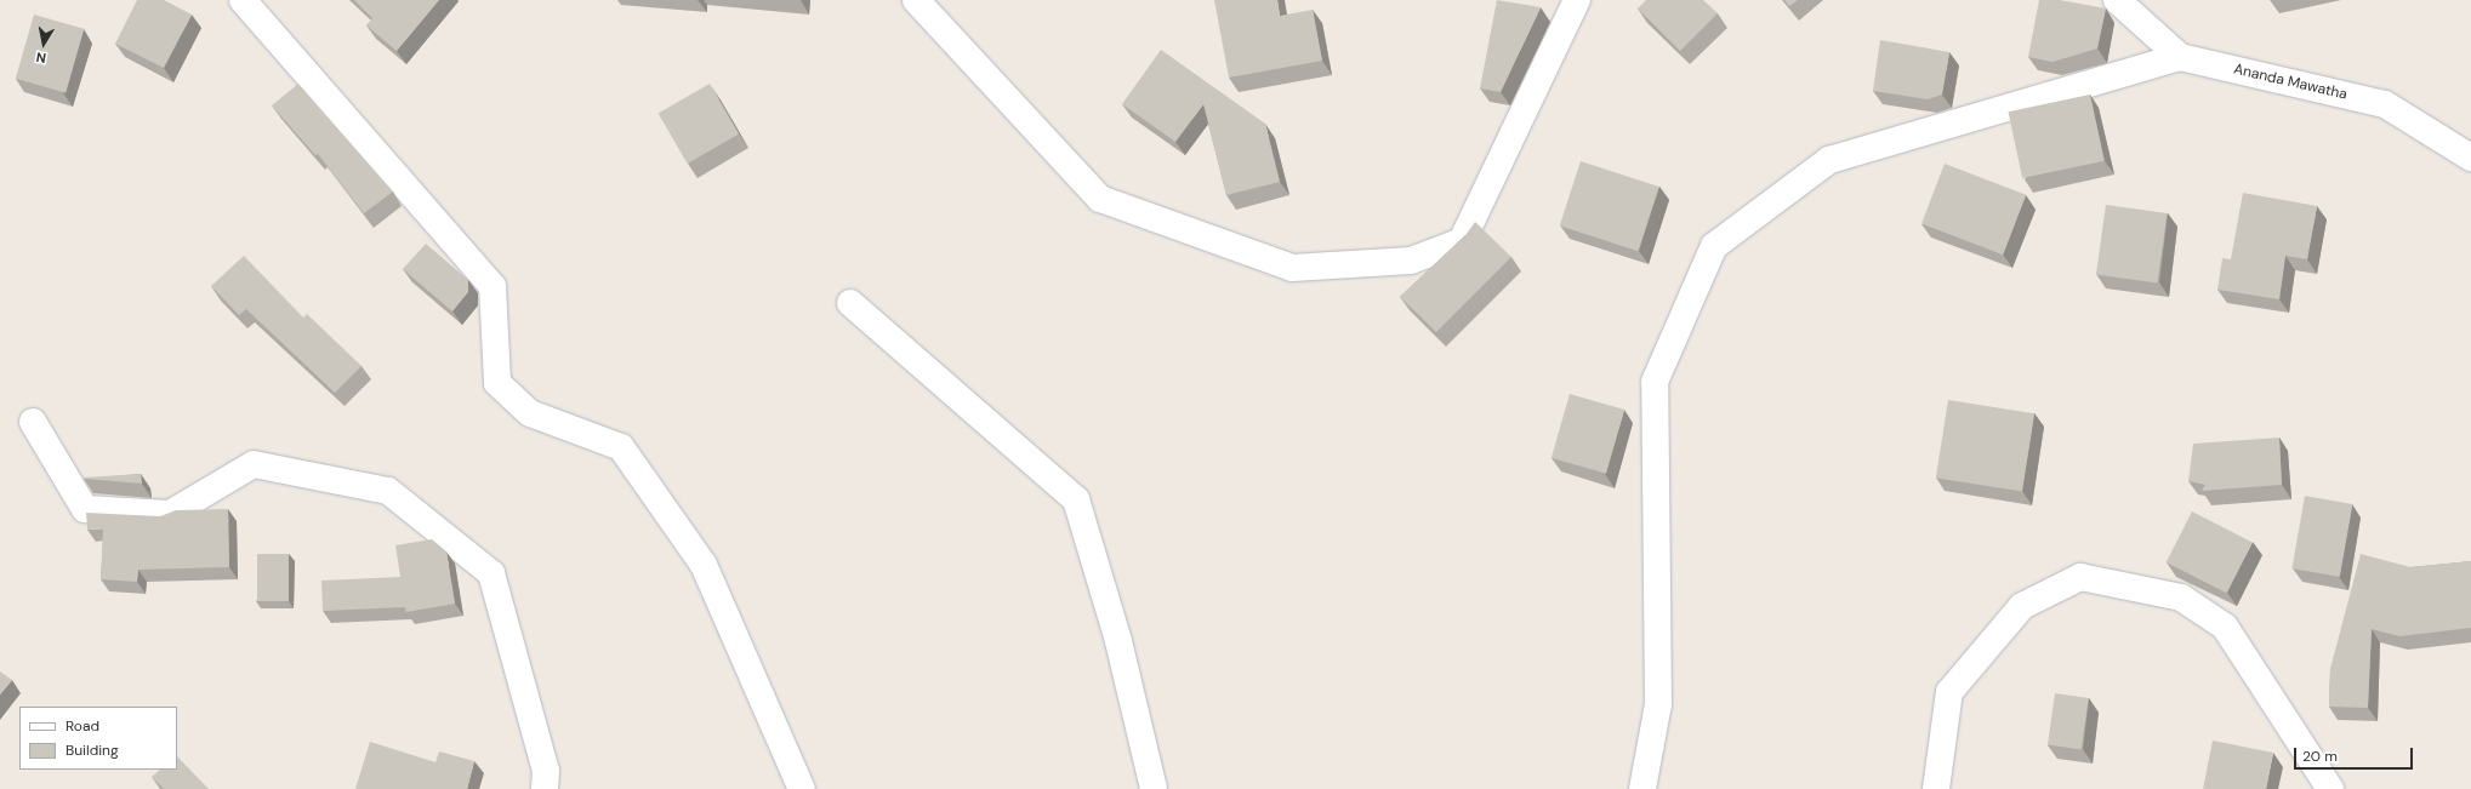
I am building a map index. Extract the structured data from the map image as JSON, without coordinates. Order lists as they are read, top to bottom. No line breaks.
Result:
{"streets":{"street":["Ananda Mawatha"]},"legend":["Road","Building"],"scale_bar":"20 m","north":"bottom"}
